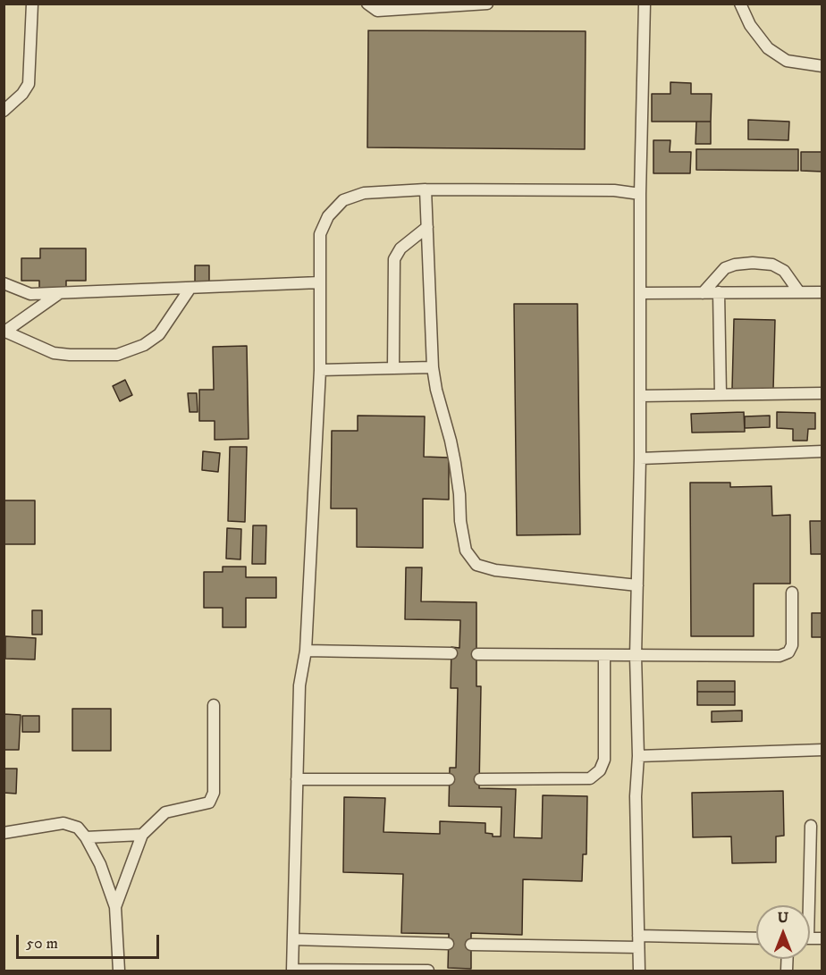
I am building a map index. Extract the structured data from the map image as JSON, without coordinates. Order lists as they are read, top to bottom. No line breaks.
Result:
{"scale_bar":"50 m","north":"top"}
